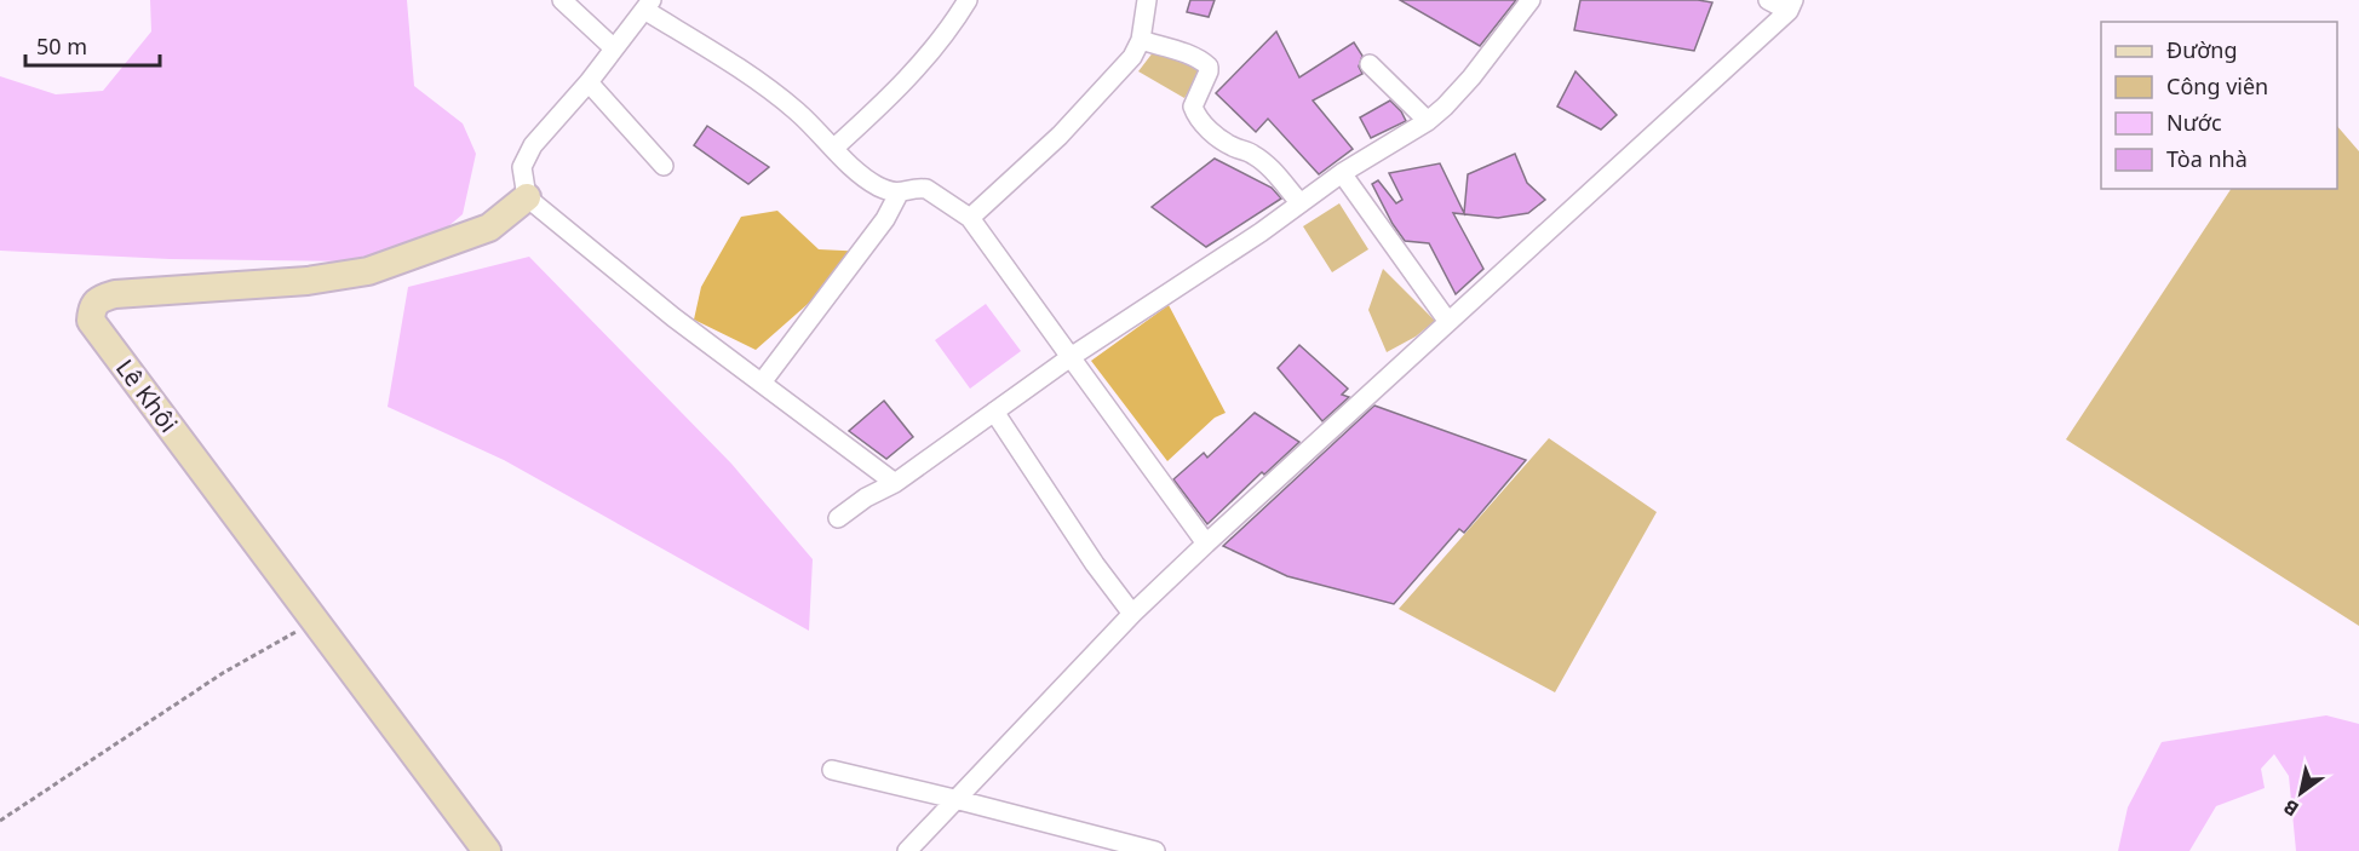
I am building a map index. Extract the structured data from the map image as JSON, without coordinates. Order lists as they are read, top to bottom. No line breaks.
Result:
{"streets":{"street":["Lê Khôi"]},"legend":["Đường","Công viên","Nước","Tòa nhà"],"scale_bar":"50 m","north":"bottom left"}
